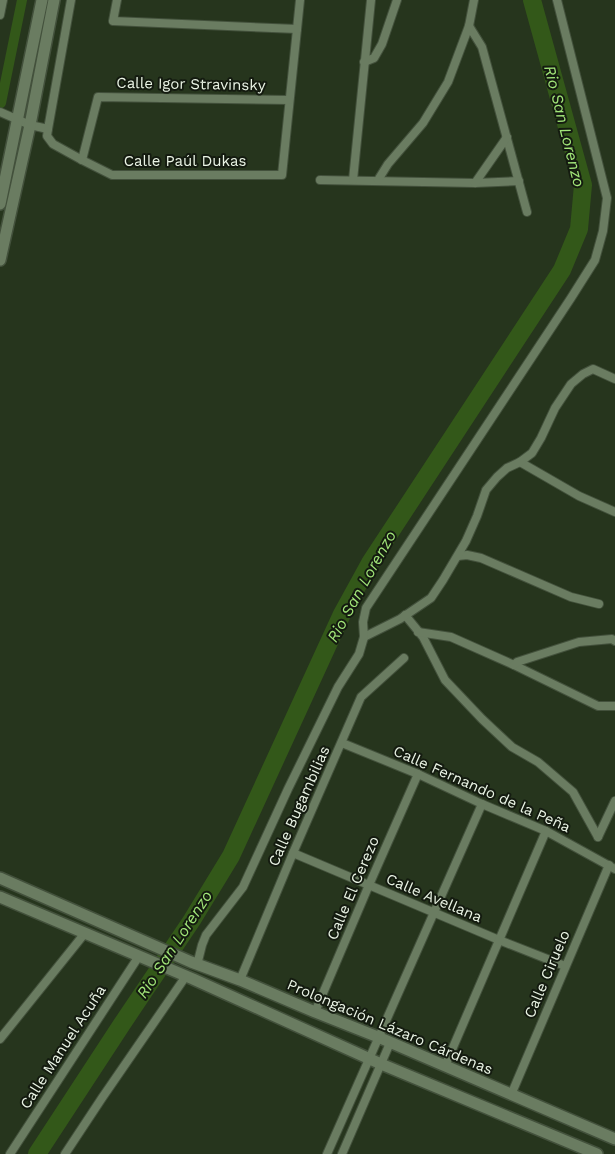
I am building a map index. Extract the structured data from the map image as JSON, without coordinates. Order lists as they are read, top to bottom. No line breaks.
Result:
{"streets":{"main road":["Prolongación Lázaro Cárdenas"],"street":["Calle Igor Stravinsky","Calle Paúl Dukas","Calle Fernando de la Peña","Calle Bugambilias","Calle El Cerezo","Calle Avellana","Calle Ciruelo","Calle Manuel Acuña"]},"crossings":[["Calle Igor Stravinsky","Calle Paúl Dukas"],["Calle Fernando de la Peña","Calle Bugambilias"],["Calle Fernando de la Peña","Calle El Cerezo"],["Calle Fernando de la Peña","Calle Ciruelo"],["Calle Bugambilias","Calle Avellana"],["Calle Bugambilias","Prolongación Lázaro Cárdenas"],["Calle El Cerezo","Calle Avellana"],["Calle El Cerezo","Prolongación Lázaro Cárdenas"],["Calle Avellana","Calle Ciruelo"],["Calle Ciruelo","Prolongación Lázaro Cárdenas"]],"water":["Rio San Lorenzo"]}
